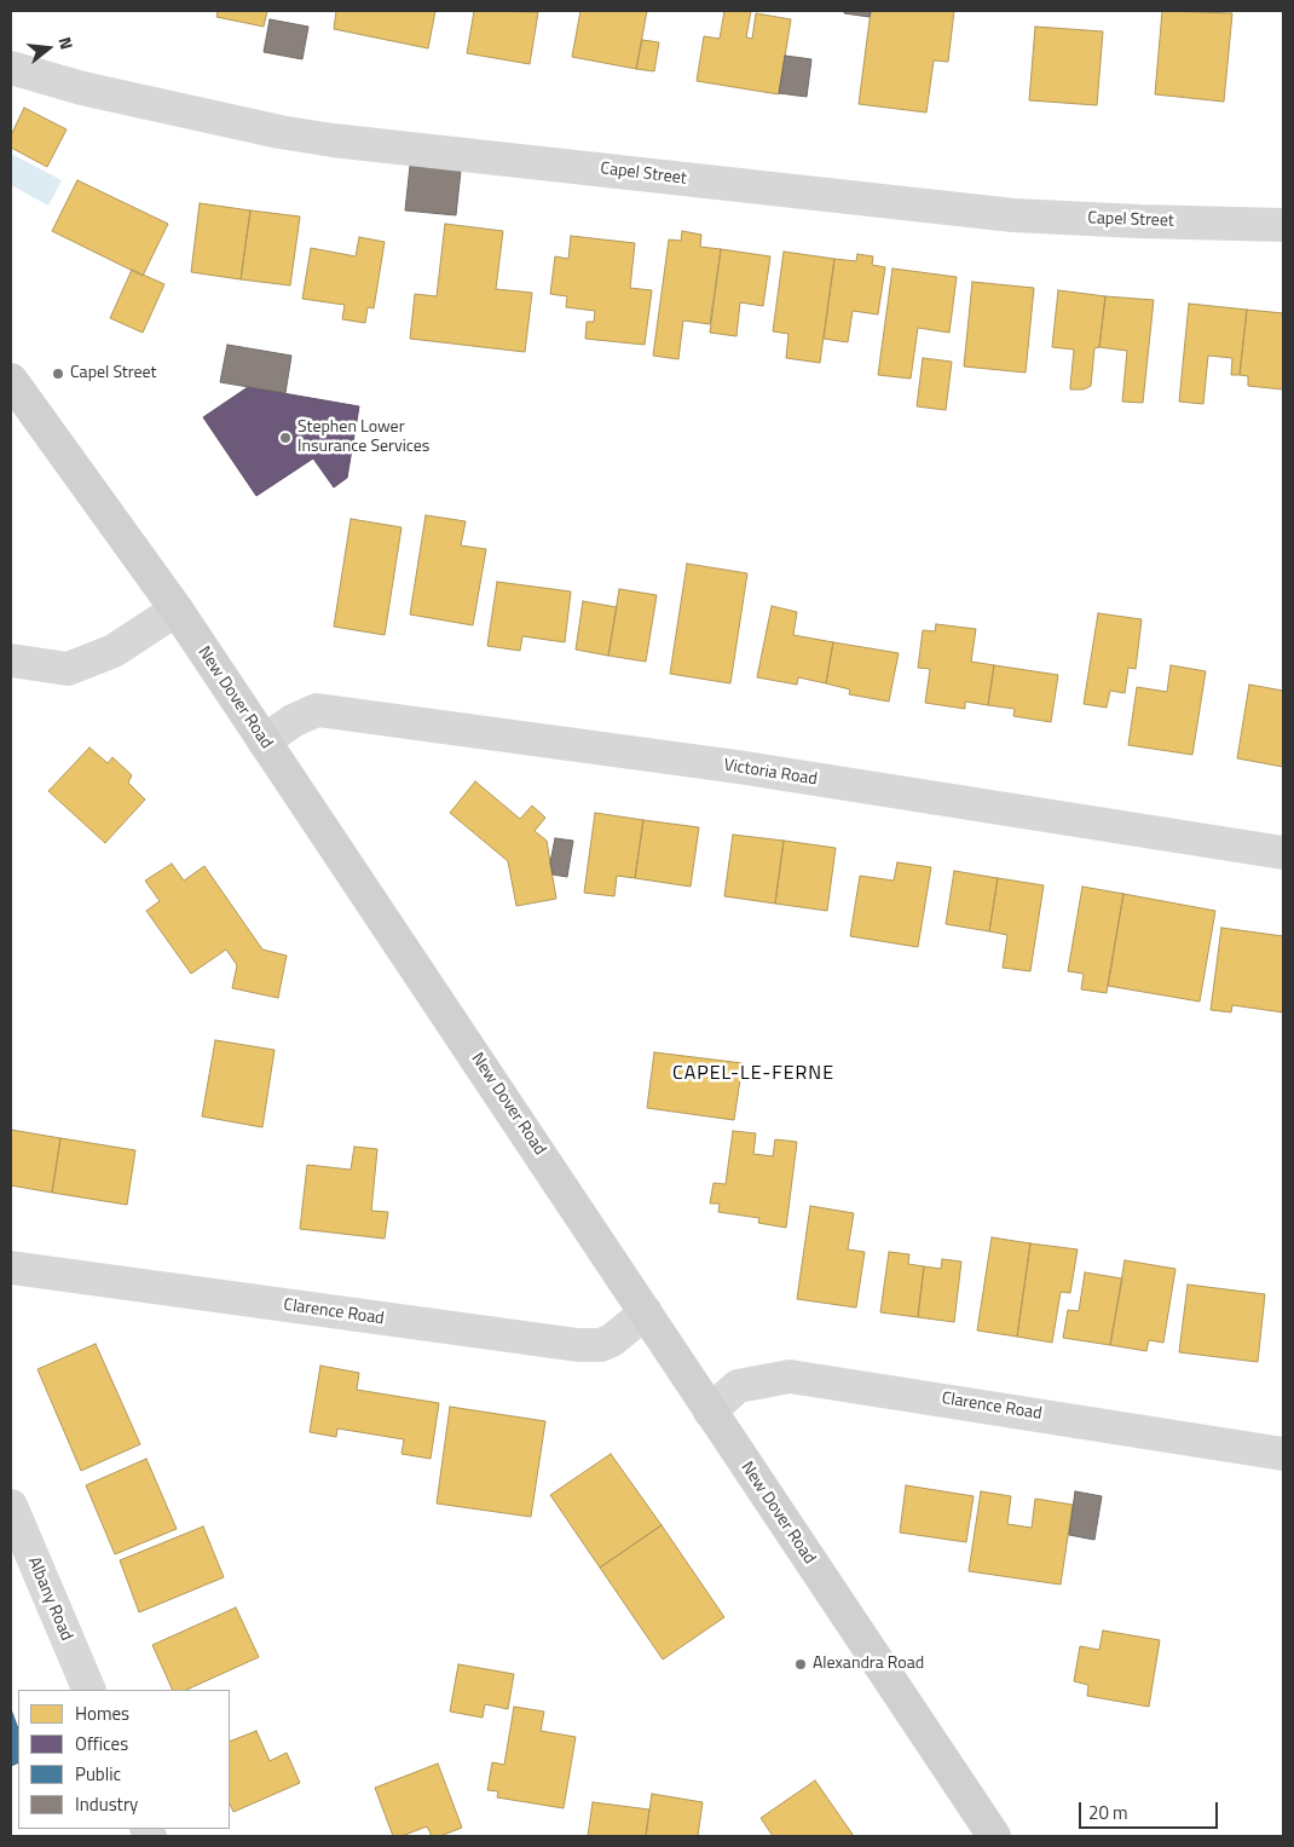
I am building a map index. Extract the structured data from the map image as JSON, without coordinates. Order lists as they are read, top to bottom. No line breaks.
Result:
{"streets":{"main road":["New Dover Road"],"street":["Capel Street","Victoria Road","Clarence Road","Albany Road"]},"crossings":[["New Dover Road","Victoria Road"],["New Dover Road","Clarence Road"]],"districts":["CAPEL-LE-FERNE"],"places":["Capel Street","Stephen Lower Insurance Services","Alexandra Road"],"legend":["Homes","Offices","Public","Industry"],"scale_bar":"20 m","north":"right"}
